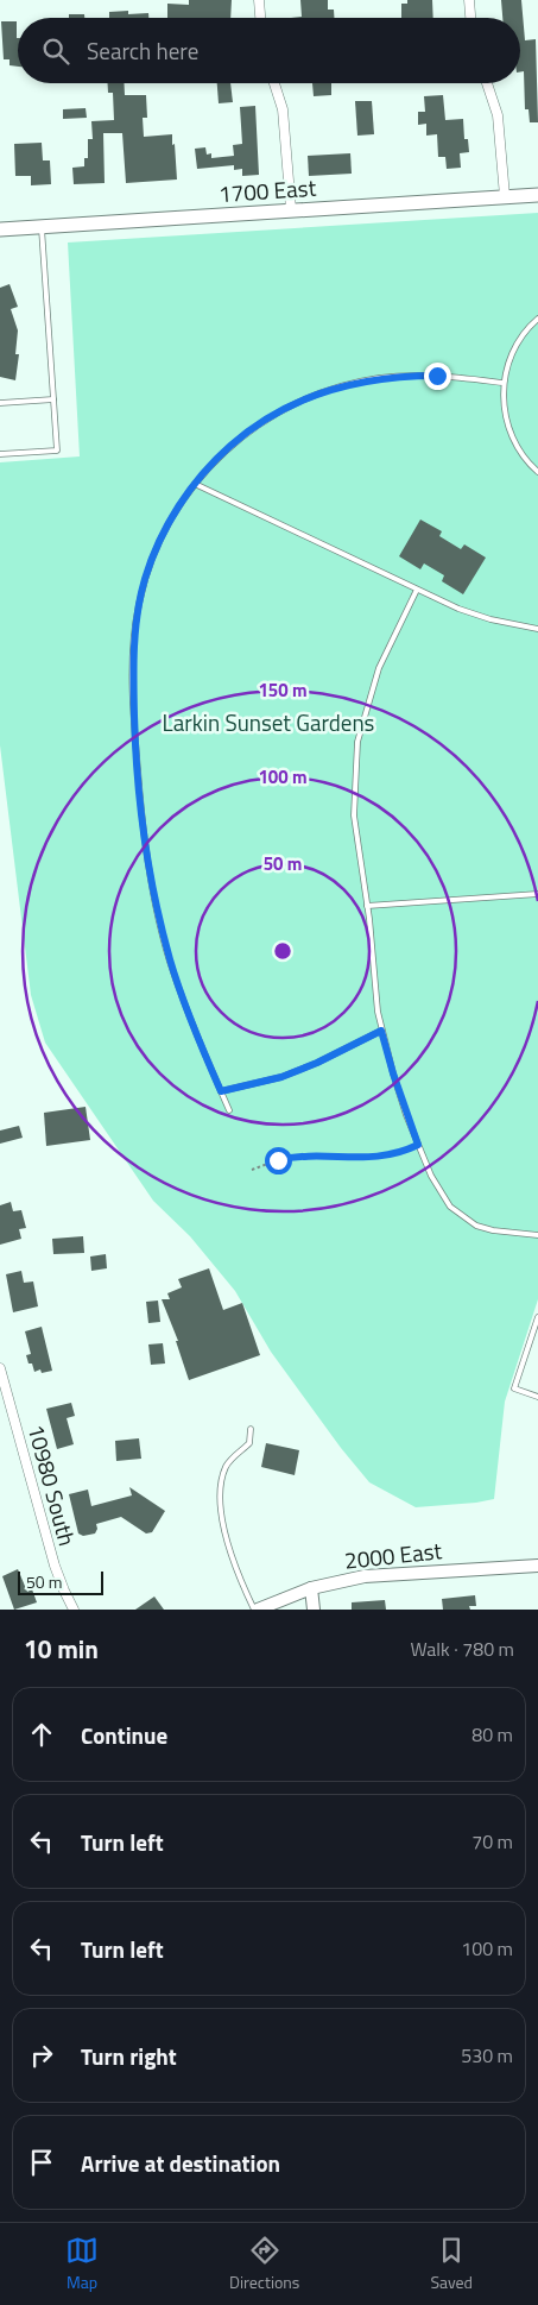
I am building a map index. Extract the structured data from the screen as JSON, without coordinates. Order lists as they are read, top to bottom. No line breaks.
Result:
{"streets":{"main road":["1700 East"],"street":["10980 South","2000 East"]},"parks":["Larkin Sunset Gardens"],"scale_bar":"50 m","page":{"search":"Search here","scale":"50 m","heading":["10 min","Walk · 780 m"],"list":[["Continue","80 m"],["Turn left","70 m"],["Turn left","100 m"],["Turn right","530 m"],"Arrive at destination"],"nav":["Map","Directions","Saved"]},"rings":["150 m","100 m","50 m"]}
